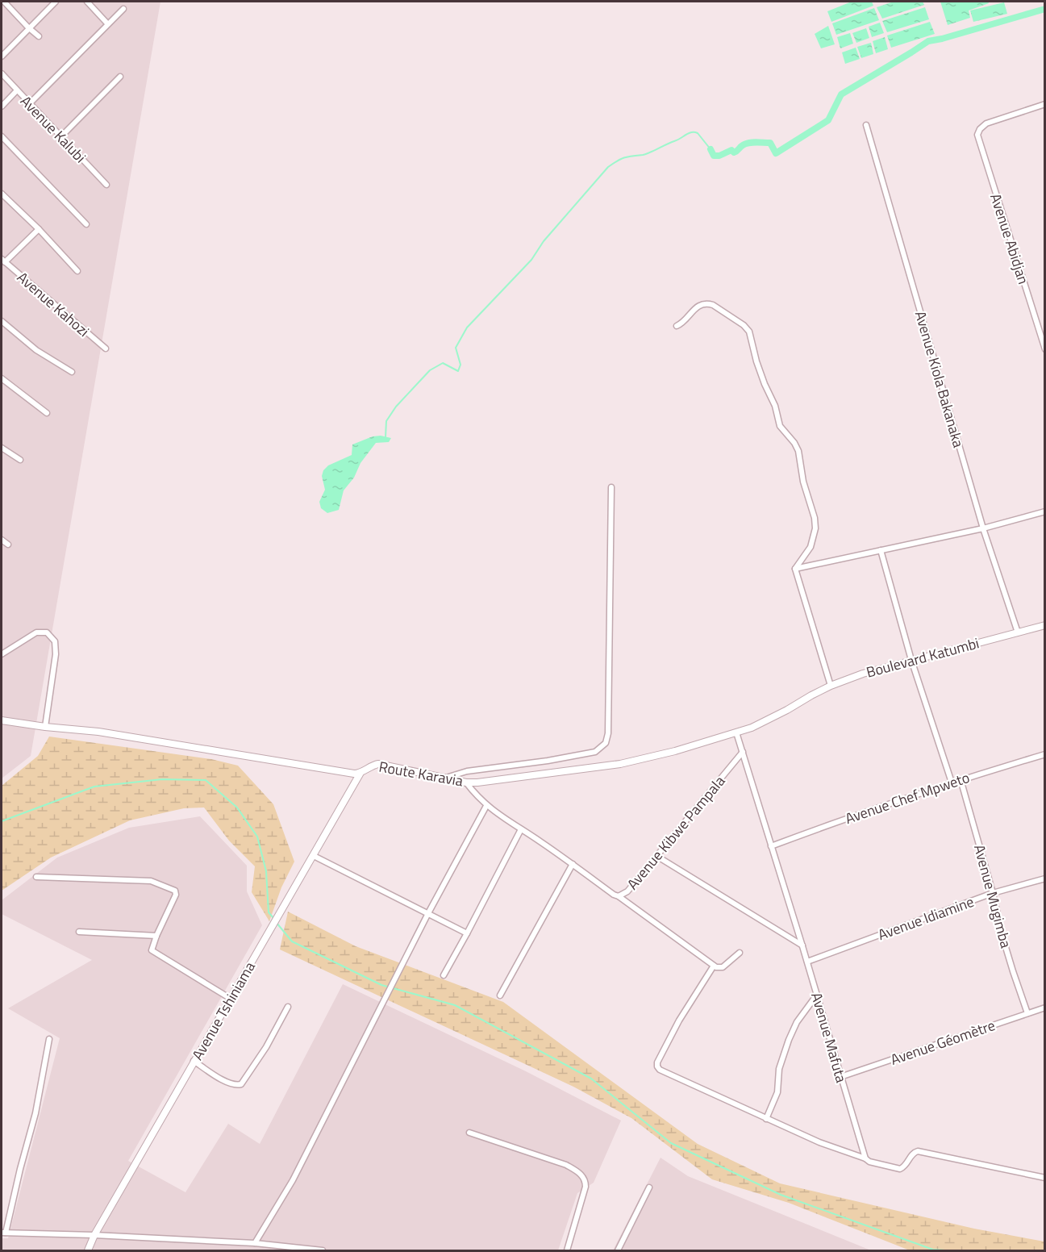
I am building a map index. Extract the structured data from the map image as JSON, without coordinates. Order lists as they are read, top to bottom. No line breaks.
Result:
{"streets":{"street":["Avenue Kalubi","Avenue Abidjan","Avenue Kahozi","Avenue Kiola Bakanaka","Boulevard Katumbi","Route Karavia","Avenue Chef Mpweto","Avenue Kibwe Pampala","Avenue Mugimba","Avenue Idiamine","Avenue Tshiniama","Avenue Mafuta","Avenue Géomètre"]},"crossings":[["Avenue Kiola Bakanaka","Boulevard Katumbi"],["Boulevard Katumbi","Route Karavia"],["Route Karavia","Avenue Kibwe Pampala"],["Route Karavia","Avenue Tshiniama"],["Route Karavia","Avenue Mafuta"],["Avenue Chef Mpweto","Avenue Mugimba"],["Avenue Chef Mpweto","Avenue Mafuta"],["Avenue Kibwe Pampala","Avenue Mafuta"],["Avenue Mugimba","Avenue Idiamine"],["Avenue Mugimba","Avenue Géomètre"],["Avenue Idiamine","Avenue Mafuta"],["Avenue Mafuta","Avenue Géomètre"]]}
